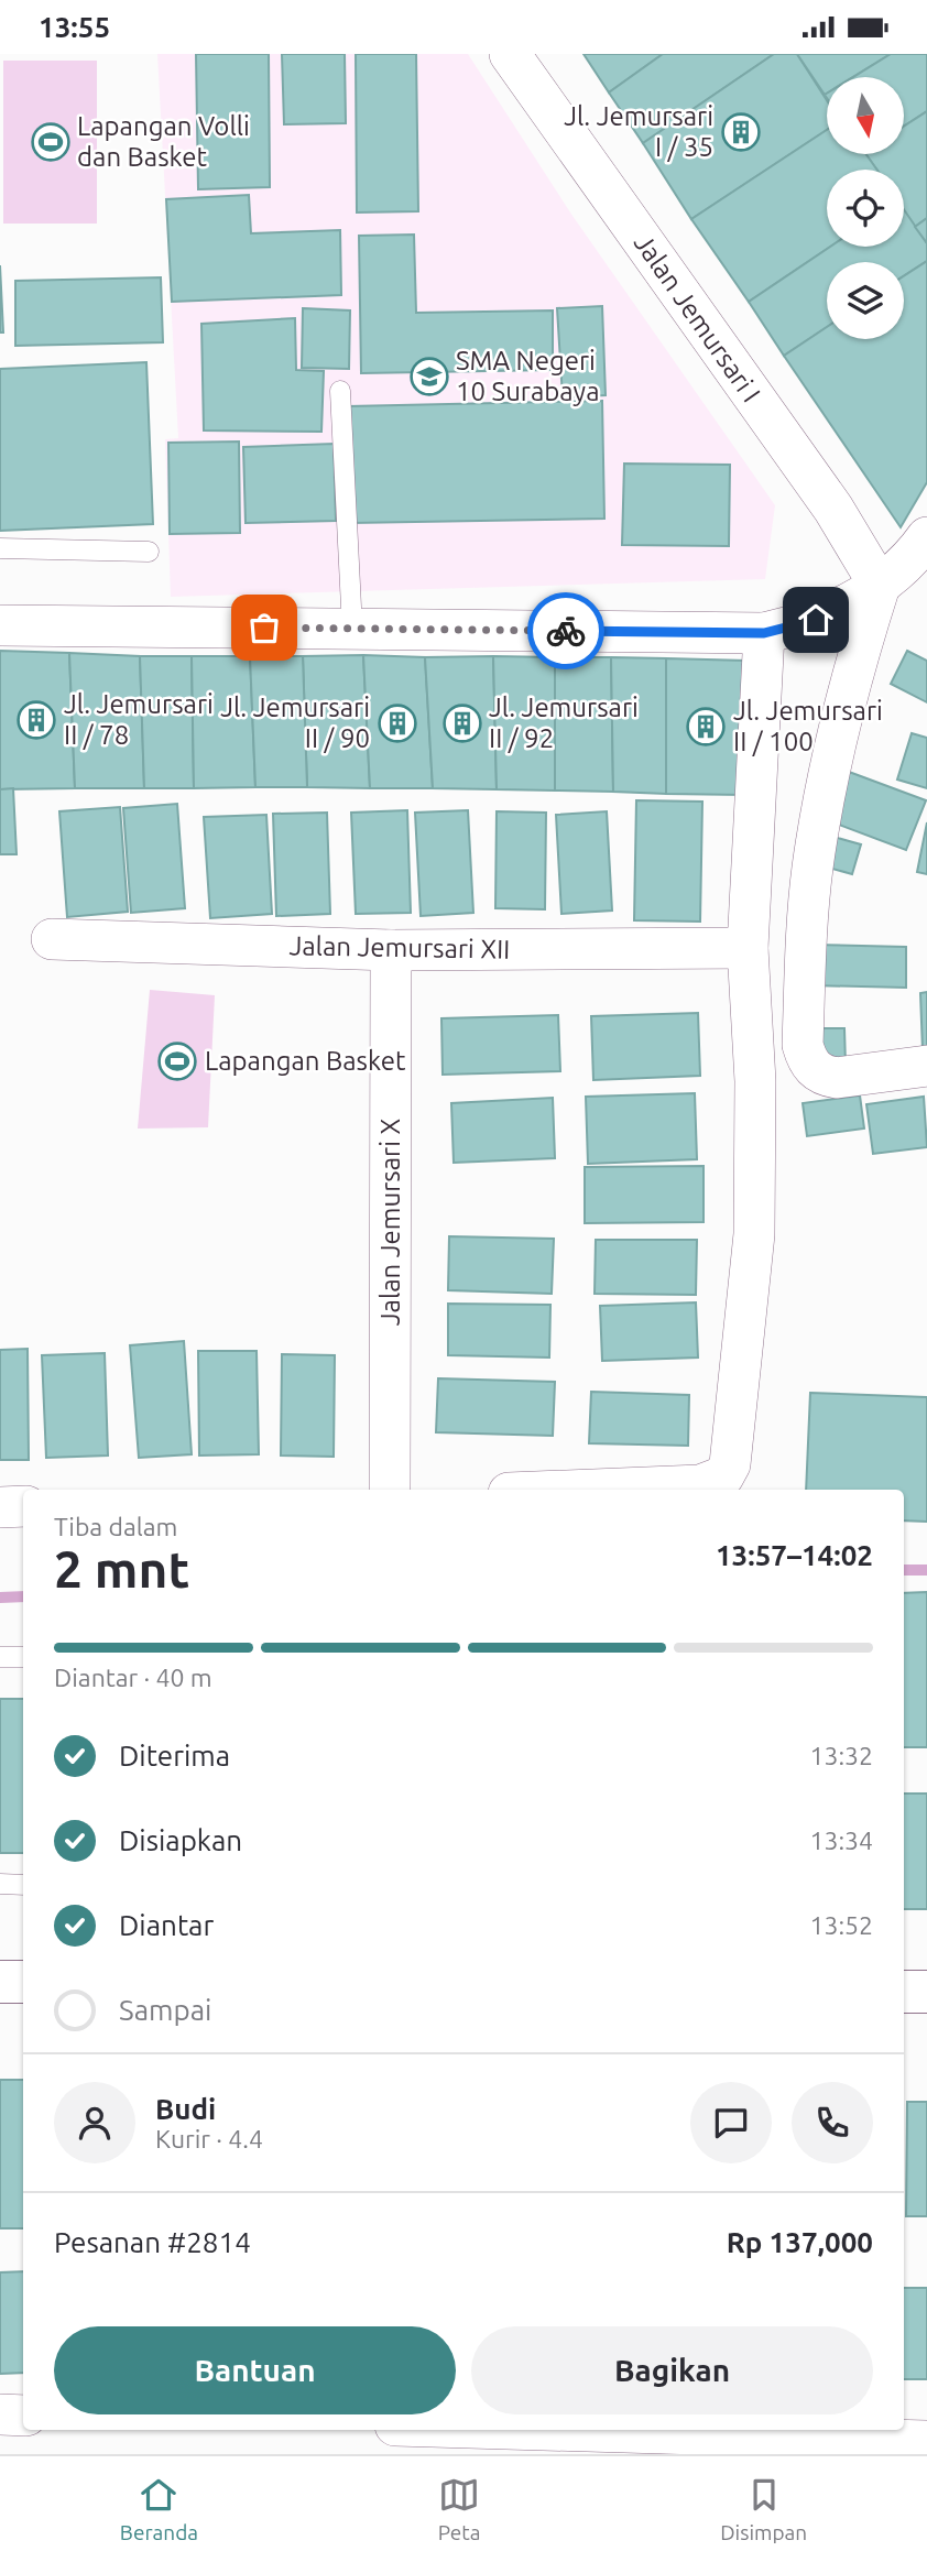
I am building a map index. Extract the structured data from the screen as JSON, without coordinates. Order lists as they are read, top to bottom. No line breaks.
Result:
{"streets":{"street":["Jalan Jemursari I","Jalan Jemursari XII","Jalan Jemursari X"]},"crossings":[["Jalan Jemursari XII","Jalan Jemursari X"]],"places":{"building":["Jl. Jemursari I / 35","Jl. Jemursari II / 78","Jl. Jemursari II / 90","Jl. Jemursari II / 92","Jl. Jemursari II / 100"],"sports":["Lapangan Volli dan Basket","Lapangan Basket"],"school or university":["SMA Negeri 10 Surabaya"]},"north":"bottom","page":{"status":"13:55","heading":["2 mnt","Tiba dalam","13:57–14:02"],"panel":["Budi","Kurir · 4.4","Pesanan #2814","Rp 137,000"],"bar":"Diantar · 40 m","list":[["Diterima","13:32"],["Disiapkan","13:34"],["Diantar","13:52"],"Sampai"],"buttons":["Bantuan","Bagikan"],"tabs":["Beranda","Peta","Disimpan"]}}
